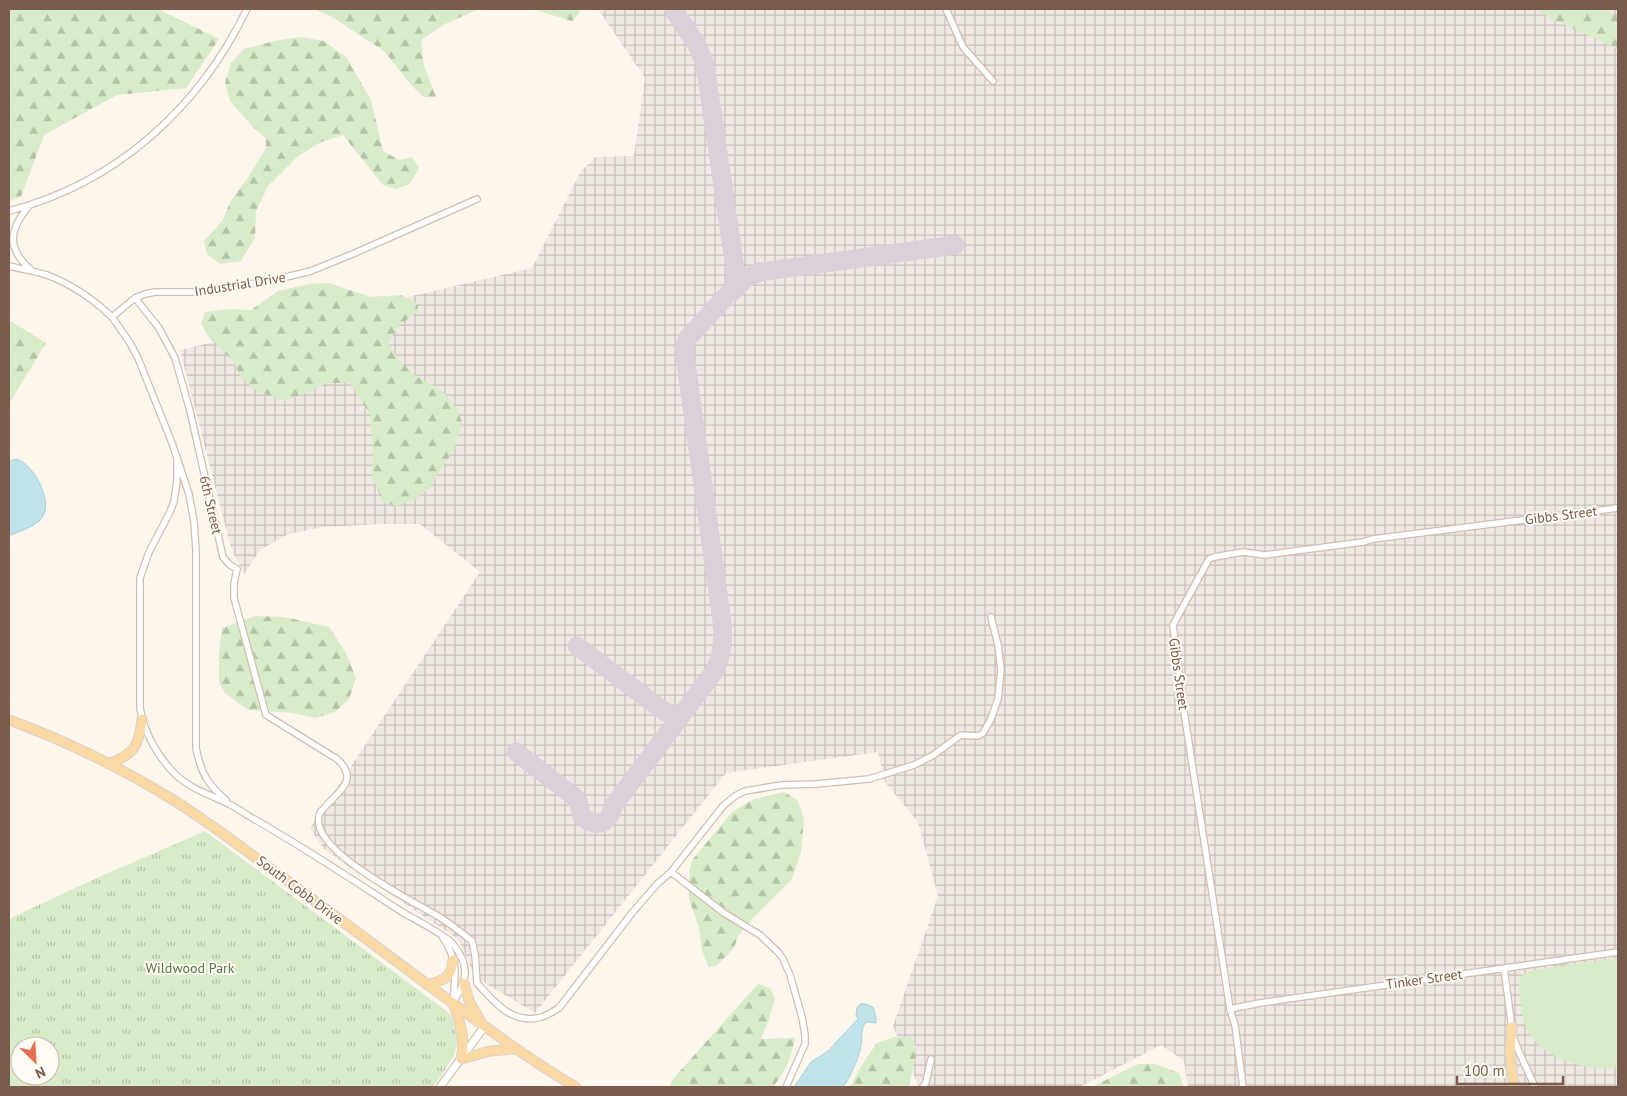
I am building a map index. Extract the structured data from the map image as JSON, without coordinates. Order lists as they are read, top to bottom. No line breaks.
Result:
{"streets":{"main road":["South Cobb Drive"],"street":["Industrial Drive","6th Street","Gibbs Street","Tinker Street"]},"crossings":[["Industrial Drive","6th Street"],["Gibbs Street","Tinker Street"]],"parks":["Wildwood Park"],"scale_bar":"100 m","north":"bottom right"}
